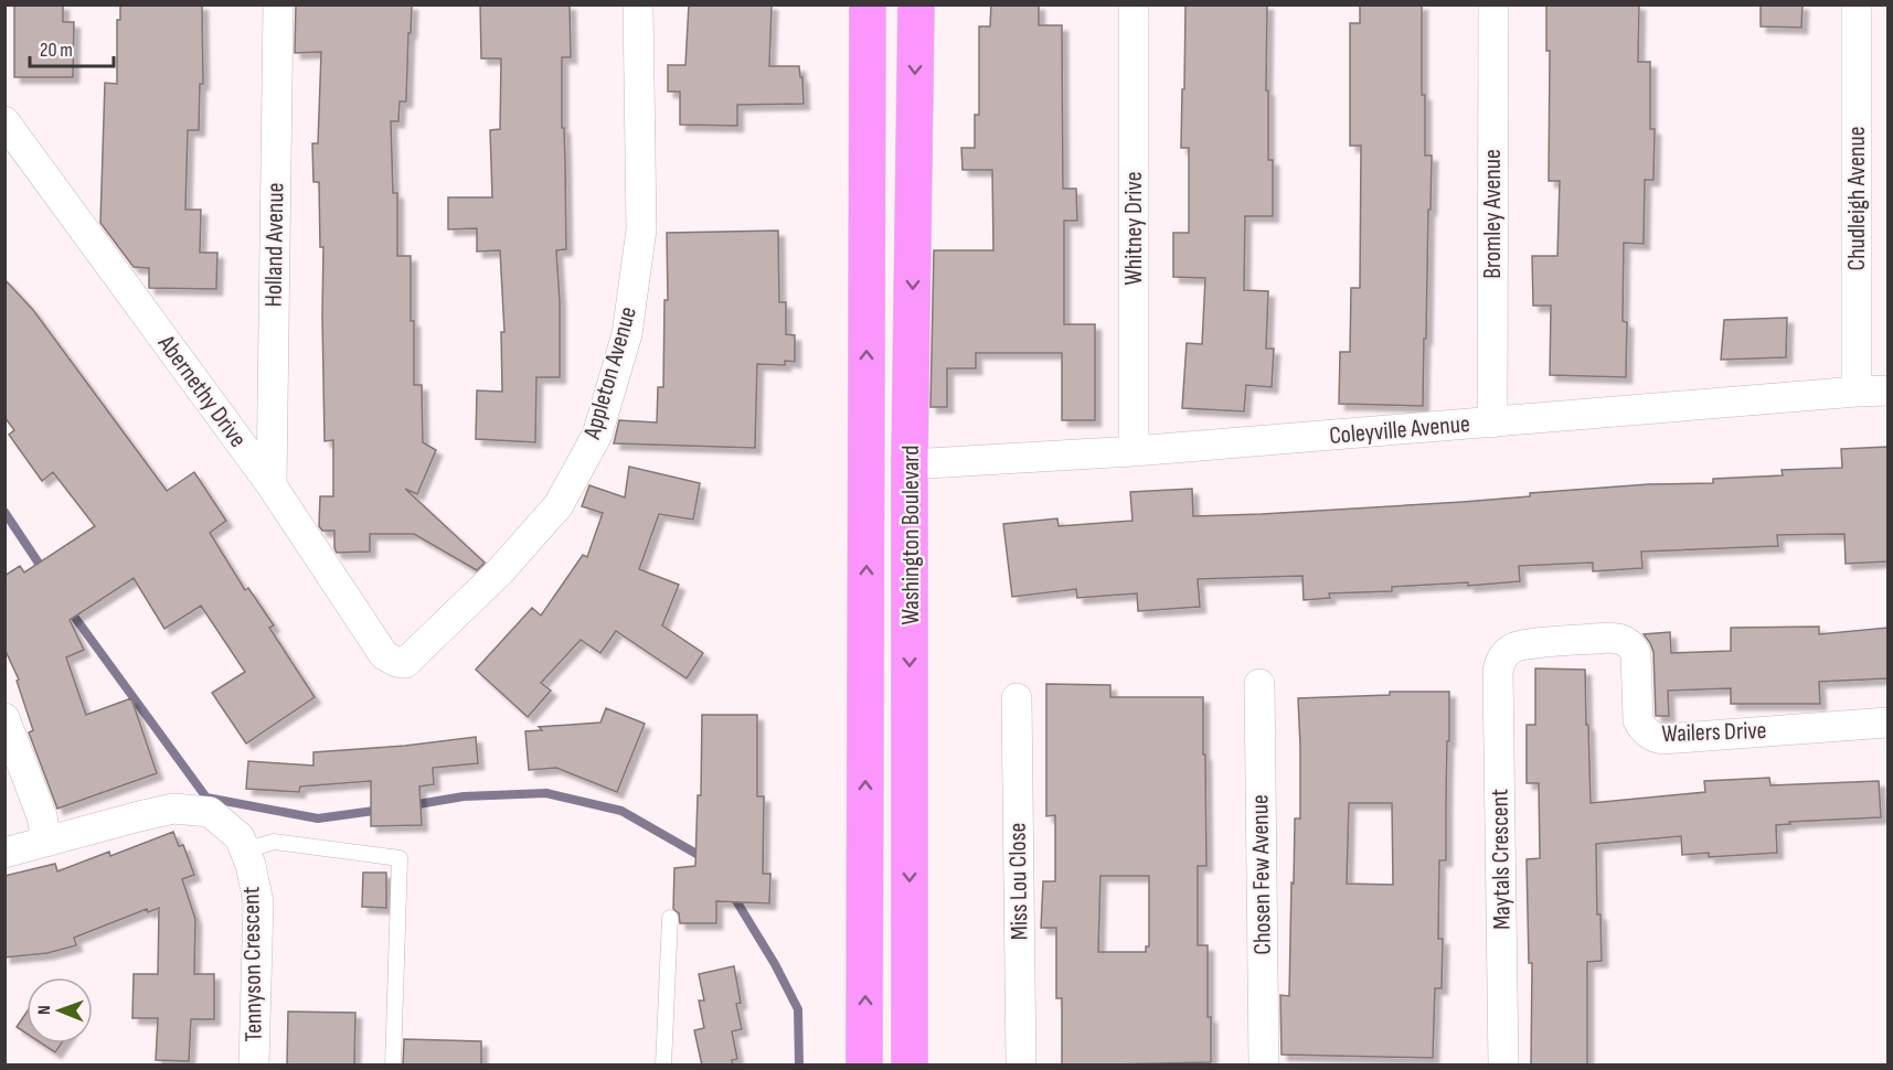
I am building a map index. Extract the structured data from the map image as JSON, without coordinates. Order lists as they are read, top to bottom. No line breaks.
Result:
{"streets":{"highway":["Washington Boulevard"],"street":["Chudleigh Avenue","Bromley Avenue","Whitney Drive","Holland Avenue","Appleton Avenue","Abernethy Drive","Coleyville Avenue","Wailers Drive","Maytals Crescent","Chosen Few Avenue","Miss Lou Close","Tennyson Crescent"]},"crossings":[["Chudleigh Avenue","Coleyville Avenue"],["Bromley Avenue","Coleyville Avenue"],["Whitney Drive","Coleyville Avenue"],["Holland Avenue","Abernethy Drive"],["Appleton Avenue","Abernethy Drive"],["Coleyville Avenue","Washington Boulevard"],["Wailers Drive","Maytals Crescent"]],"scale_bar":"20 m","north":"left"}
